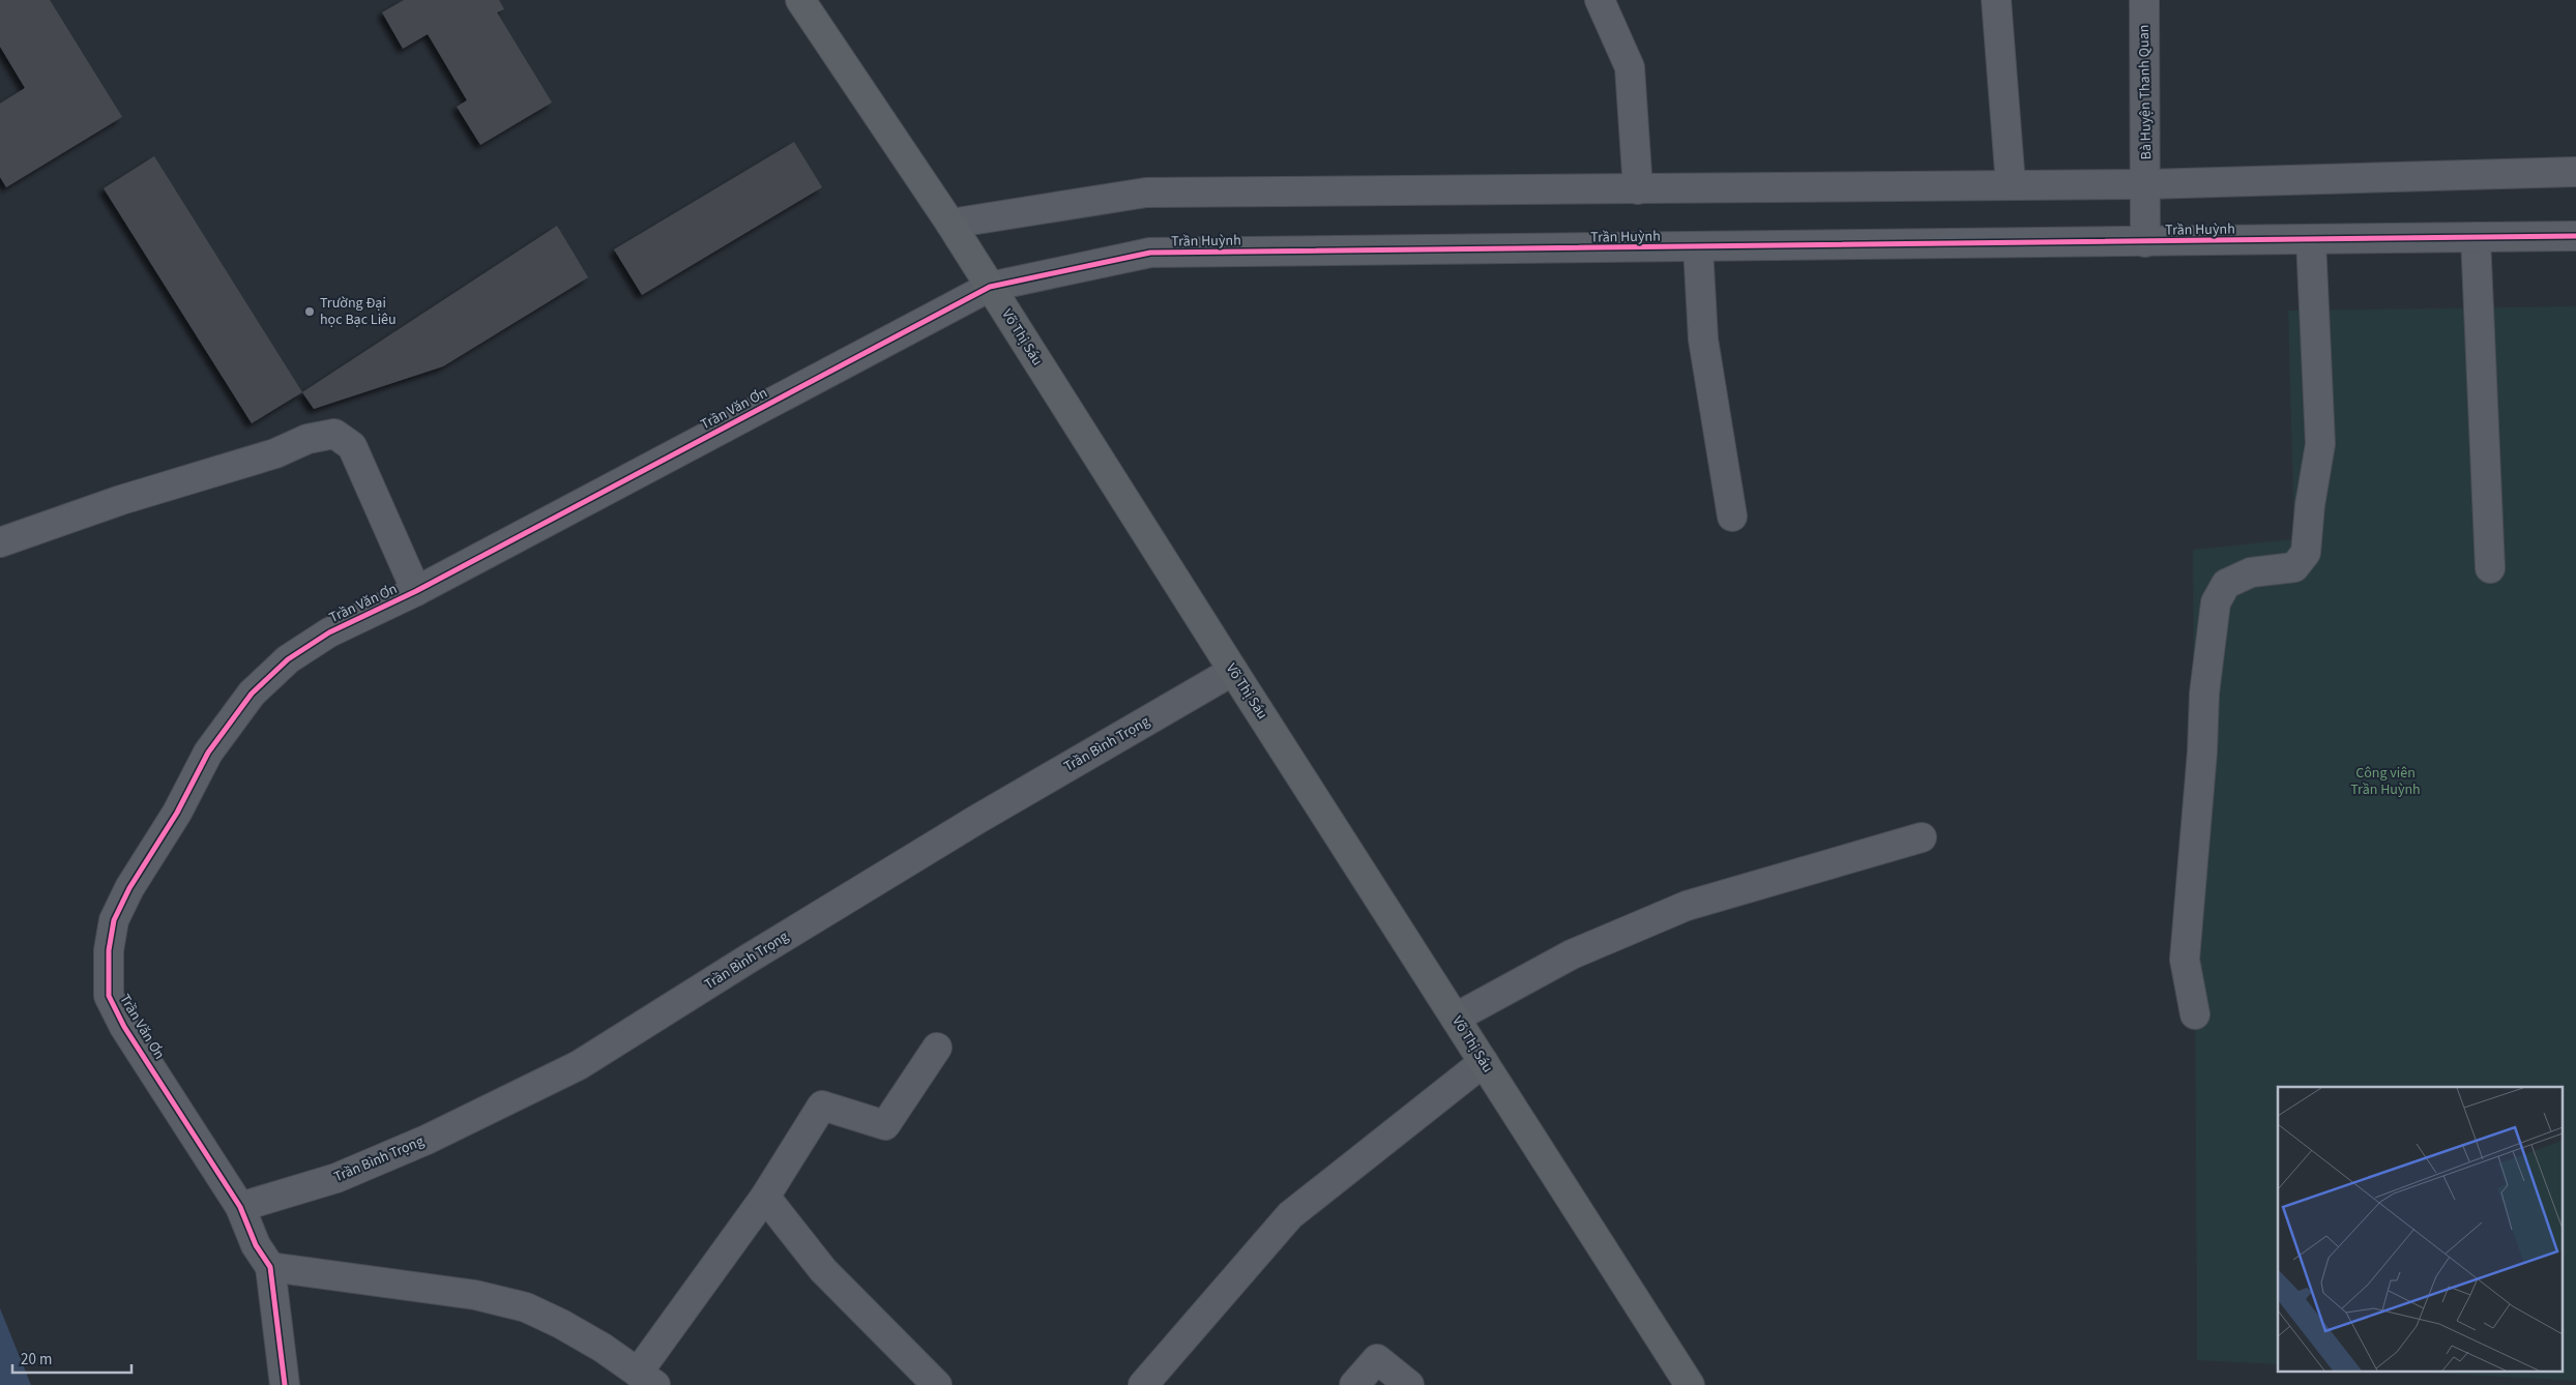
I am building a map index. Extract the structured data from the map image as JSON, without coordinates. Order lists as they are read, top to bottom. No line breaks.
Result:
{"streets":{"main road":["Võ Thị Sáu"],"street":["Bà Huyện Thanh Quan","Trần Huỳnh","Trần Văn Ơn","Trần Bình Trọng"]},"crossings":[["Bà Huyện Thanh Quan","Trần Huỳnh"],["Trần Huỳnh","Võ Thị Sáu"],["Trần Huỳnh","Trần Văn Ơn"],["Võ Thị Sáu","Trần Văn Ơn"],["Võ Thị Sáu","Trần Bình Trọng"],["Trần Văn Ơn","Trần Bình Trọng"]],"parks":["Công viên Trần Huỳnh"],"places":["Trường Đại học Bạc Liêu"],"scale_bar":"20 m"}
